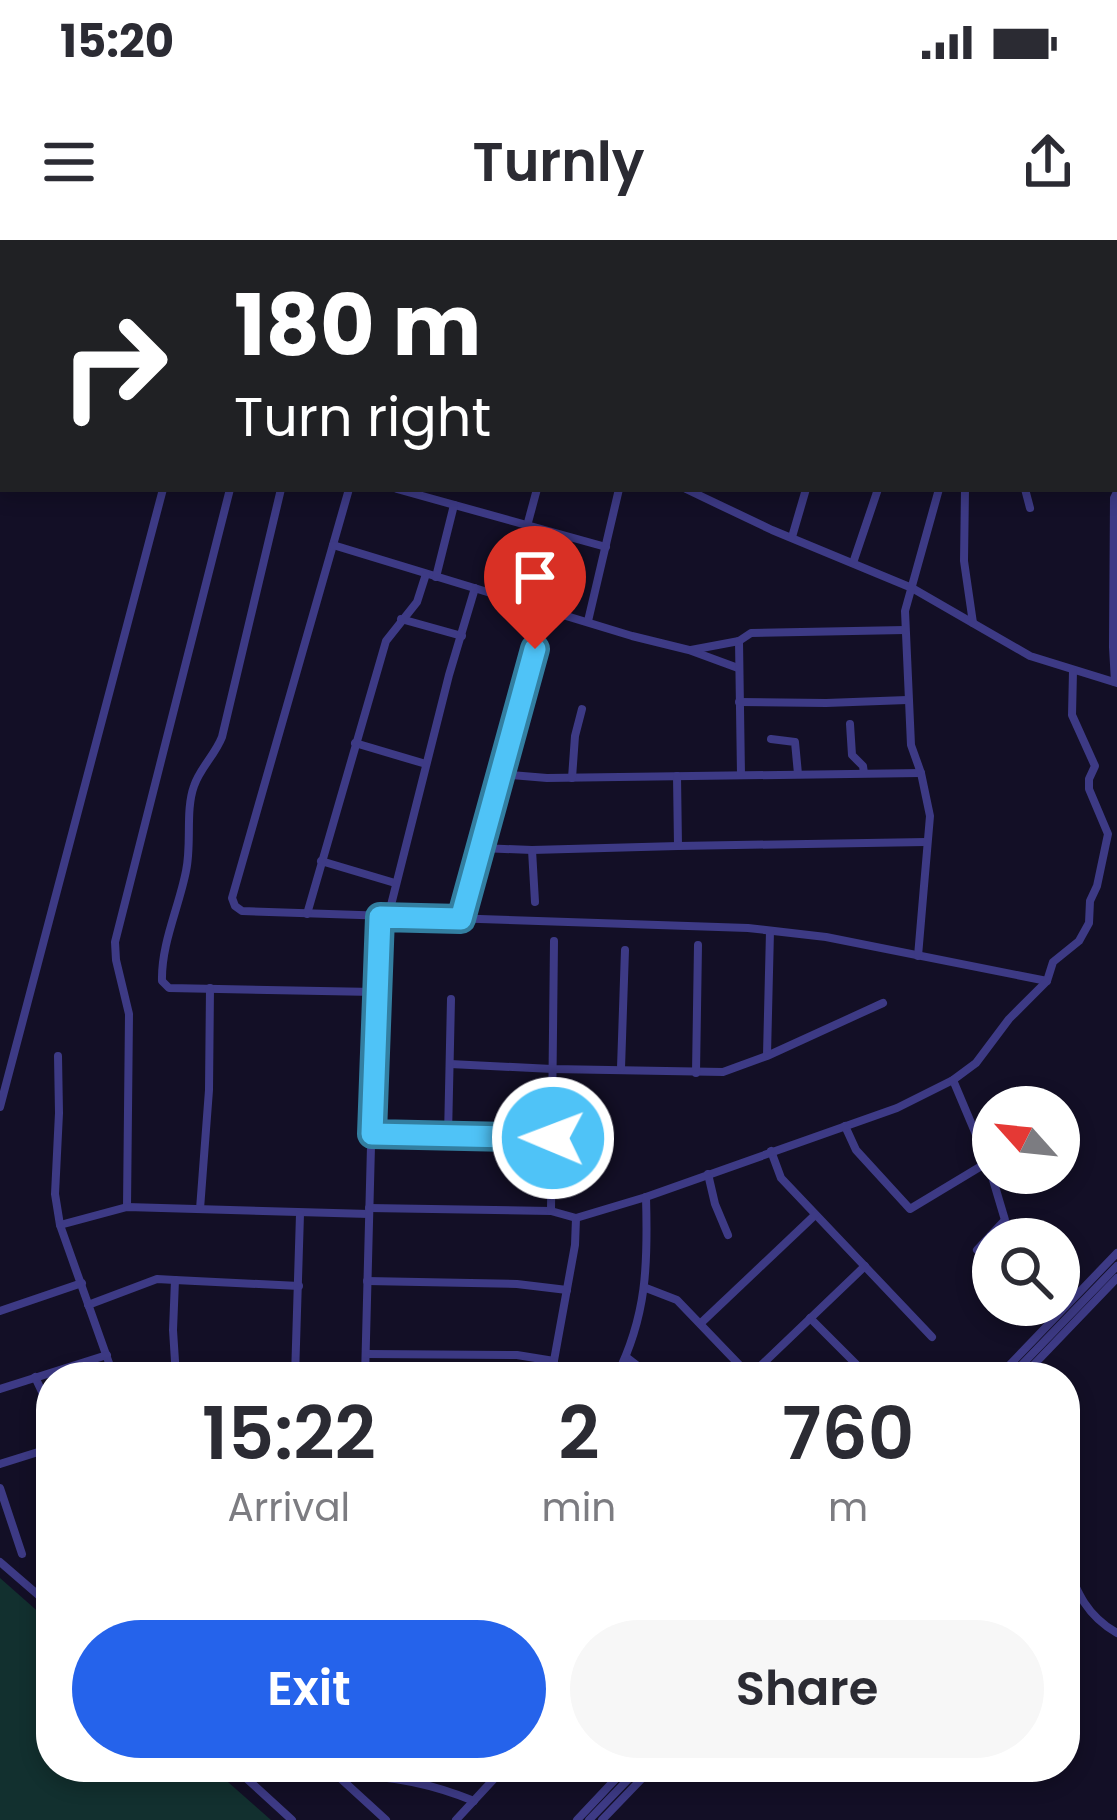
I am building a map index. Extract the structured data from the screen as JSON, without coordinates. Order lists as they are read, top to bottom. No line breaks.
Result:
{"north":"top left","page":{"status":"15:20","header":"Turnly","turn":["180 m","Turn right"],"eta":["15:22","Arrival","2","min","760","m"],"buttons":["Exit","Share"]}}
